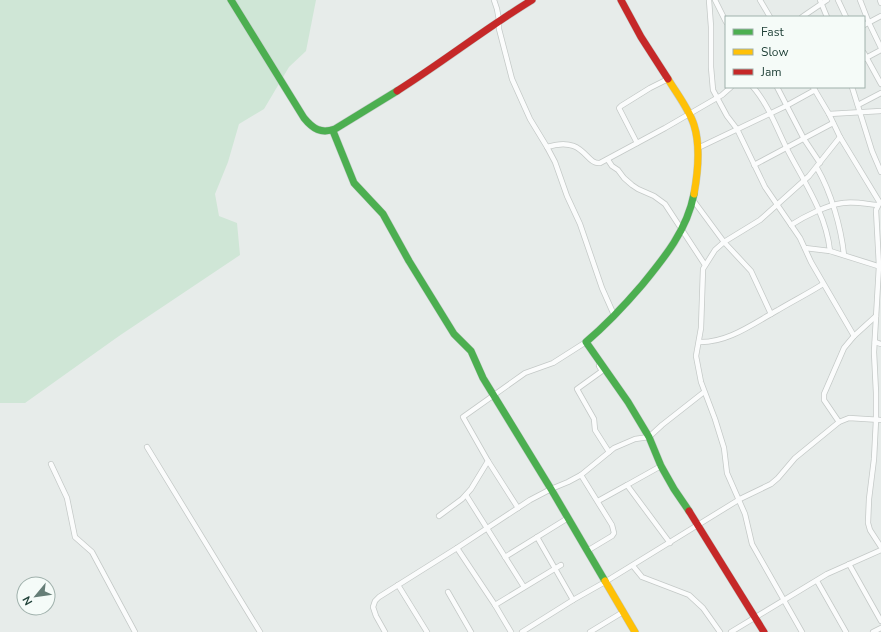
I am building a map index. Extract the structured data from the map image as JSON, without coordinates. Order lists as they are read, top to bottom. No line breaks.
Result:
{"legend":["Fast","Slow","Jam"],"north":"bottom left"}
